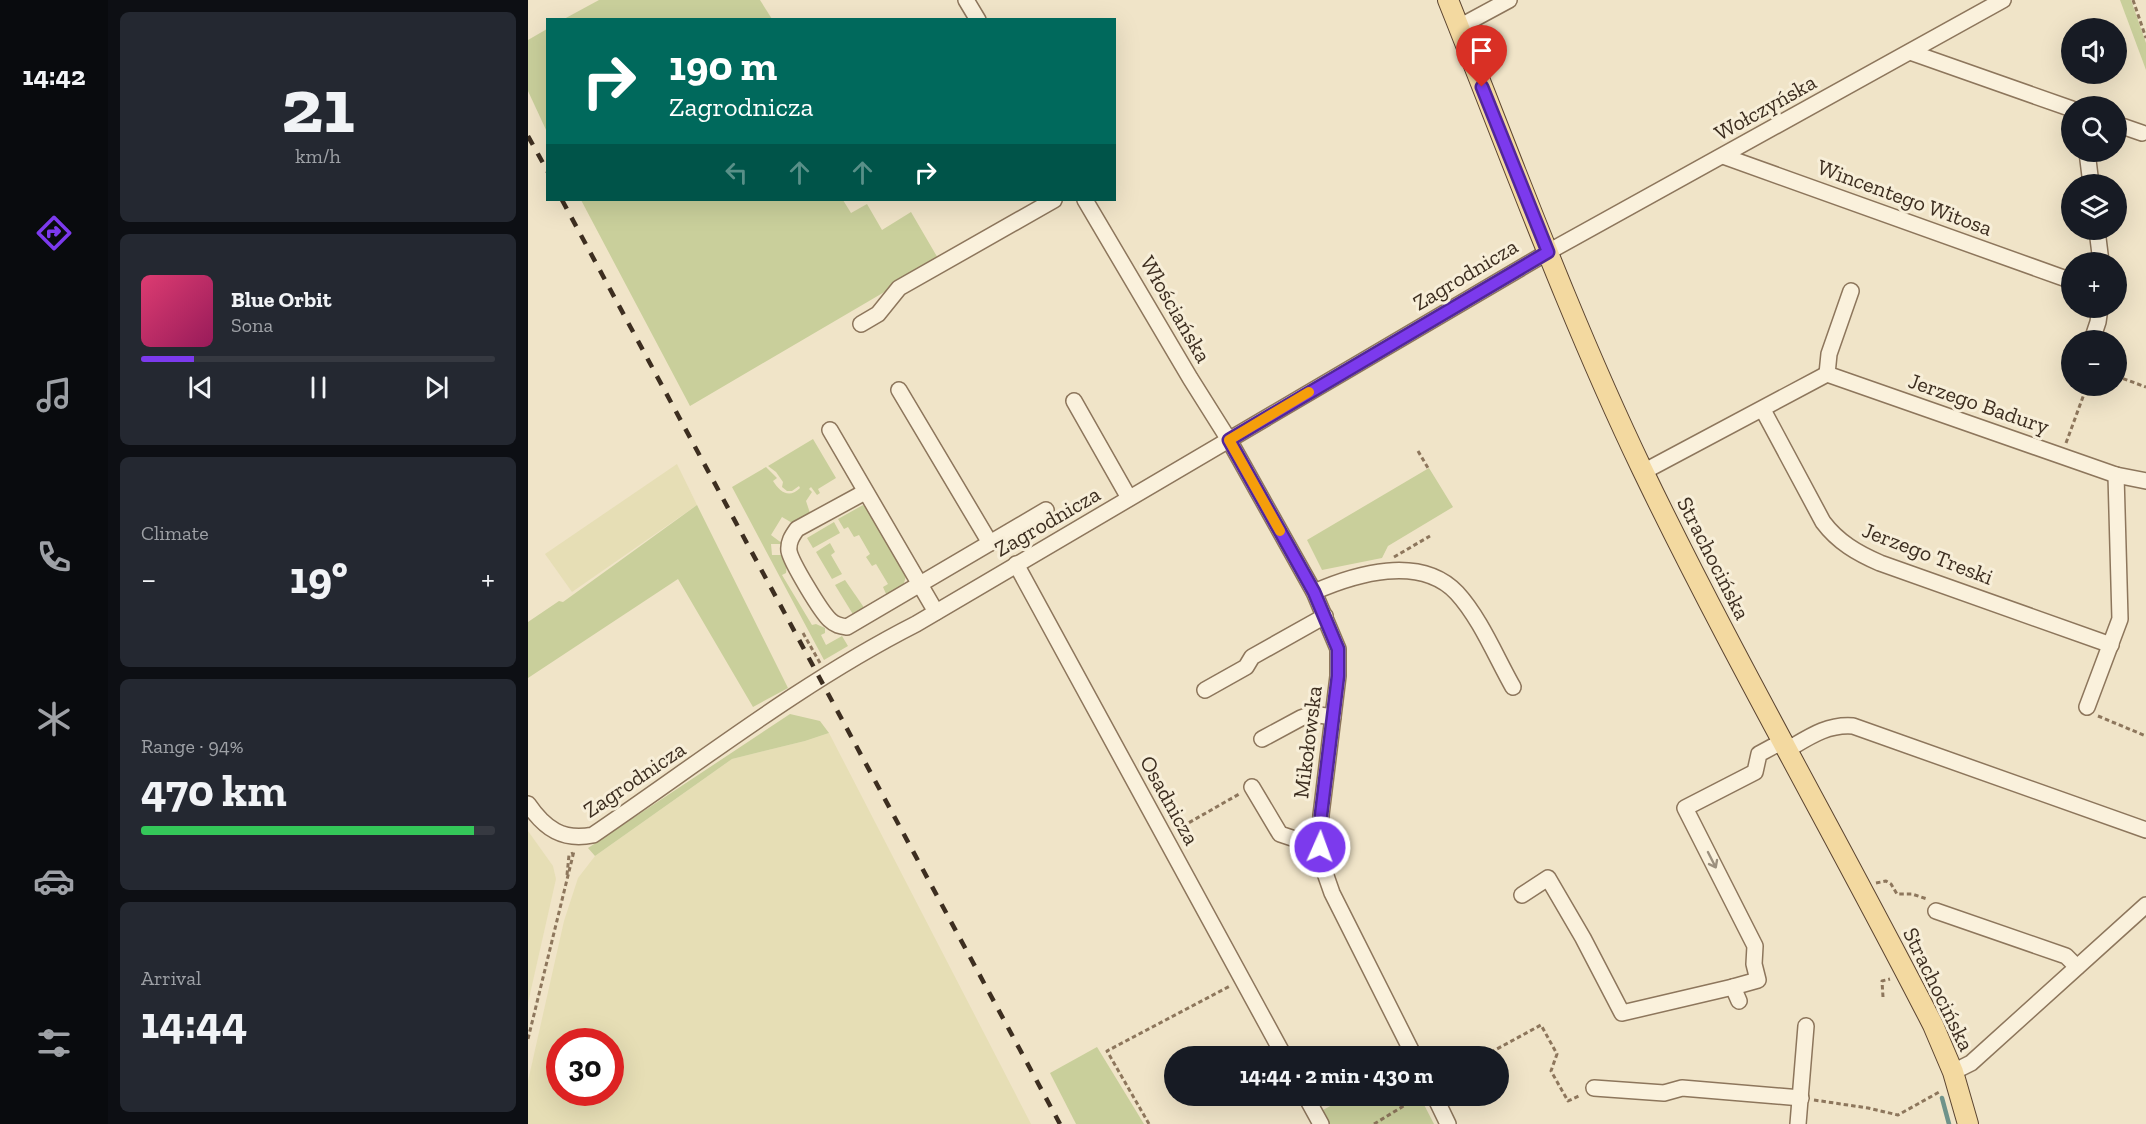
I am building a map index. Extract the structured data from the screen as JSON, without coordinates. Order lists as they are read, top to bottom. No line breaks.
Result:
{"streets":{"main road":["Strachocińska"],"street":["Wołczyńska","Wincentego Witosa","Zagrodnicza","Włościańska","Jerzego Badury","Jerzego Treski","Mikołowska","Osadnicza"]},"crossings":[["Wołczyńska","Wincentego Witosa"],["Wołczyńska","Zagrodnicza"],["Wołczyńska","Strachocińska"],["Zagrodnicza","Włościańska"],["Zagrodnicza","Strachocińska"],["Zagrodnicza","Mikołowska"],["Zagrodnicza","Osadnicza"],["Włościańska","Mikołowska"]],"page":{"tabs":"14:42","tile":[["21","km/h"],"Climate",["Range · 94%","470 km"],["Arrival","14:44"]],"map_buttons":["+","−"],"turn":["190 m","Zagrodnicza"],"song":["Blue Orbit","Sona"],"heat":["−","19°","+"],"limit":"30","trip":"14:44 · 2 min · 430 m"}}
